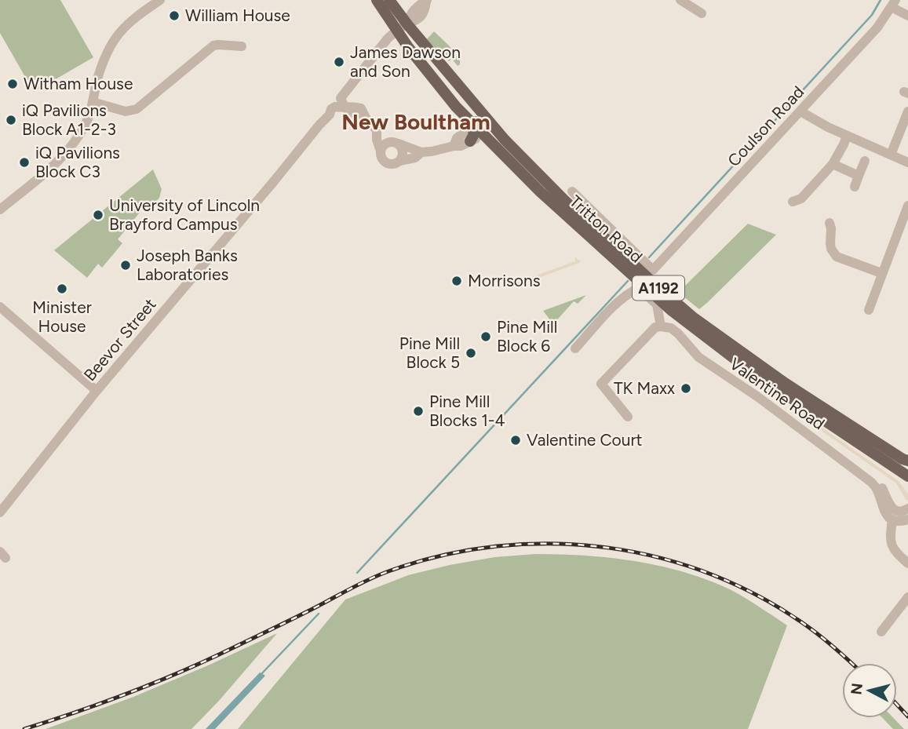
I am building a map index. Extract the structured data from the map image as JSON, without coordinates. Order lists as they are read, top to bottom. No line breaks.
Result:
{"streets":{"main road":["Tritton Road","A1192"],"street":["Coulson Road","Beevor Street","Valentine Road"]},"districts":["New Boultham"],"places":["William House","James Dawson and Son","Witham House","iQ Pavilions Block A1-2-3","iQ Pavilions Block C3","University of Lincoln Brayford Campus","Joseph Banks Laboratories","Morrisons","Minister House","Pine Mill Block 6","Pine Mill Block 5","TK Maxx","Pine Mill Blocks 1-4","Valentine Court"],"north":"left"}
